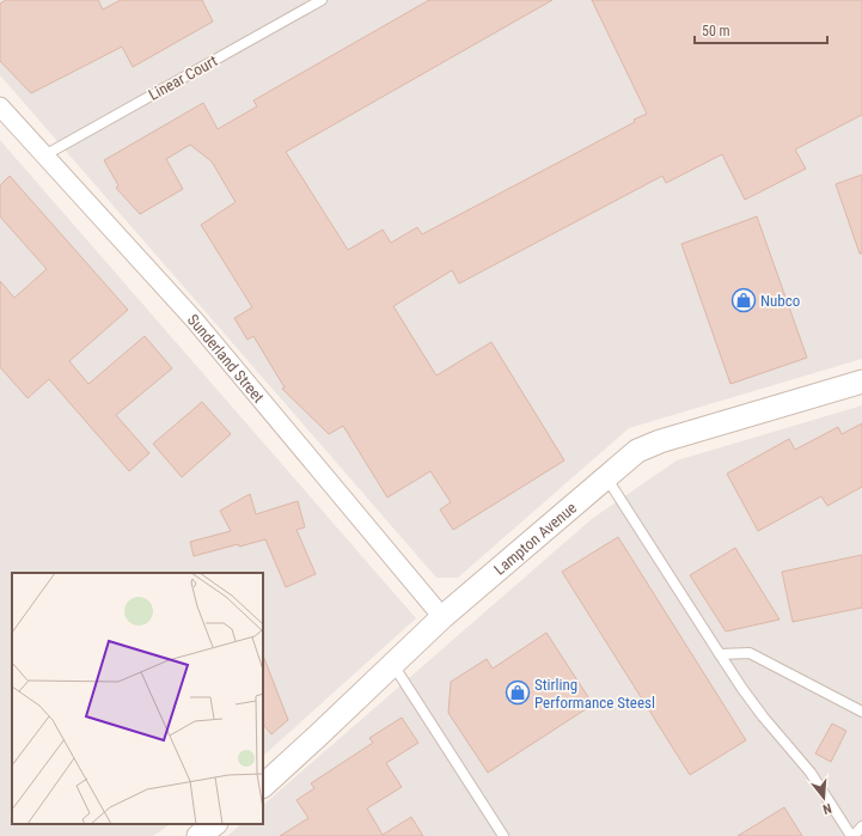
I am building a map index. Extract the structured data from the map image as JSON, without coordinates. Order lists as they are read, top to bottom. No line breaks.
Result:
{"streets":{"street":["Sunderland Street","Lampton Avenue"],"lane":["Linear Court"]},"crossings":[["Linear Court","Sunderland Street"],["Sunderland Street","Lampton Avenue"]],"places":{"shop":["Nubco","Stirling Performance Steesl"]},"scale_bar":"50 m","north":"bottom"}
